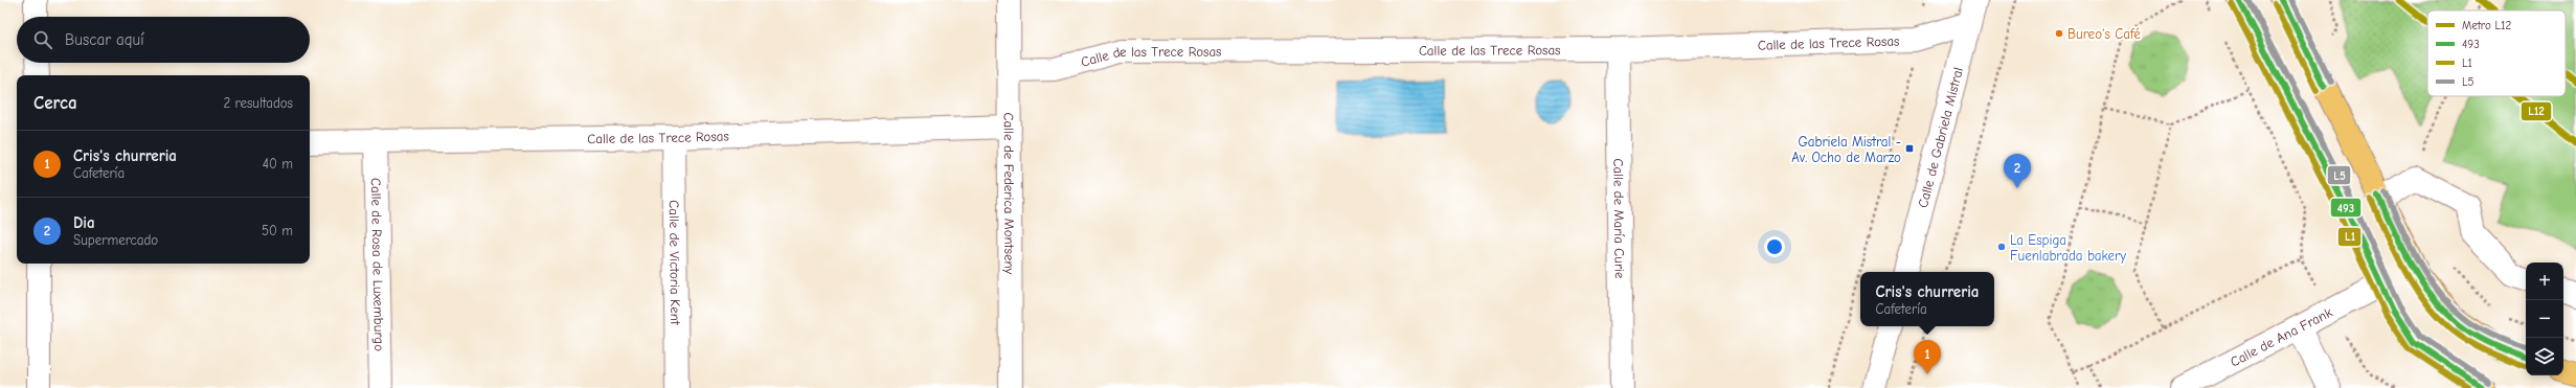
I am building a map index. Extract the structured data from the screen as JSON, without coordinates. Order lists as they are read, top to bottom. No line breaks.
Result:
{"streets":{"street":["Calle de las Trece Rosas","Calle de Gabriela Mistral","Calle de Federica Montseny","Calle de María Curie","Calle de Victoria Kent","Calle de Rosa de Luxemburgo","Calle de Ana Frank"]},"crossings":[["Calle de las Trece Rosas","Calle de Gabriela Mistral"],["Calle de las Trece Rosas","Calle de Federica Montseny"],["Calle de las Trece Rosas","Calle de María Curie"],["Calle de las Trece Rosas","Calle de Victoria Kent"],["Calle de las Trece Rosas","Calle de Rosa de Luxemburgo"]],"places":{"other":["Bureo's Café","La Espiga Fuenlabrada bakery"],"transit":["Gabriela Mistral - Av. Ocho de Marzo"]},"lines":["metro line L12","transit line 493","transit line L5","transit line L1"],"legend":["Metro L12","493","L1","L5"],"page":{"search":"Buscar aquí","heading":["Cerca","2 resultados"],"list":[{"mark":"1","name":"Cris's churreria","note":"Cafetería","value":"40 m"},{"mark":"2","name":"Dia","note":"Supermercado","value":"50 m"}],"pins":["2","1"],"map_buttons":["+","−"],"popup":["Cris's churreria","Cafetería"]}}
